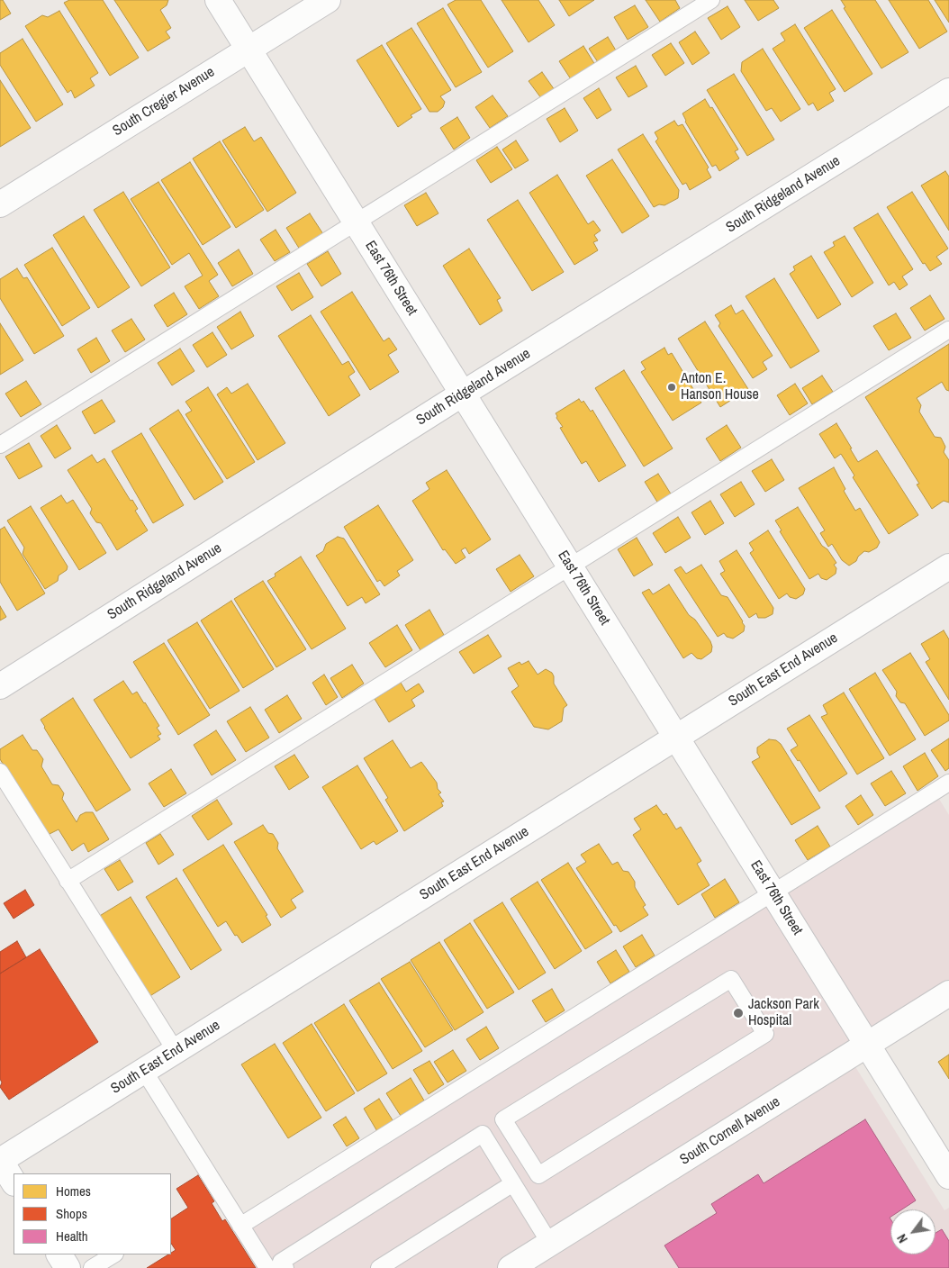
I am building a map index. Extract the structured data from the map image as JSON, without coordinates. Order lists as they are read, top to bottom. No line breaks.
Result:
{"streets":{"street":["South Cregier Avenue","South Ridgeland Avenue","East 76th Street","South East End Avenue","South Cornell Avenue"]},"crossings":[["South Cregier Avenue","East 76th Street"],["South Ridgeland Avenue","East 76th Street"],["East 76th Street","South East End Avenue"],["East 76th Street","South Cornell Avenue"]],"places":["Anton E. Hanson House","Jackson Park Hospital"],"legend":["Homes","Shops","Health"],"north":"bottom left"}
